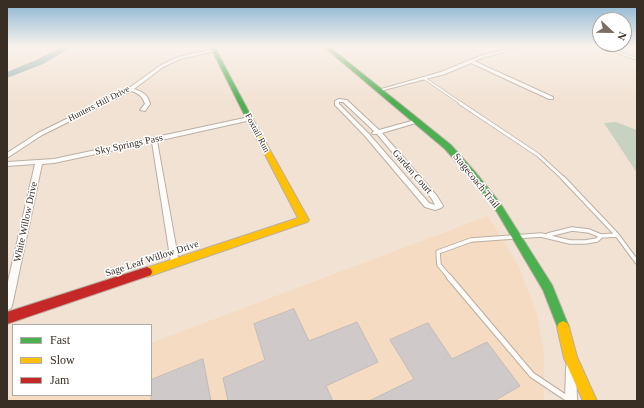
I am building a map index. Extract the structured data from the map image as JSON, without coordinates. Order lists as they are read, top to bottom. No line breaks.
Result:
{"streets":{"street":["Hunters Hill Drive","Foxtail Run","Sky Springs Pass","Garden Court","Stagecoach Trail","White Willow Drive","Sage Leaf Willow Drive"]},"crossings":[["Foxtail Run","Sky Springs Pass"],["Foxtail Run","Sage Leaf Willow Drive"],["Sky Springs Pass","White Willow Drive"]],"legend":["Fast","Slow","Jam"],"north":"right"}
